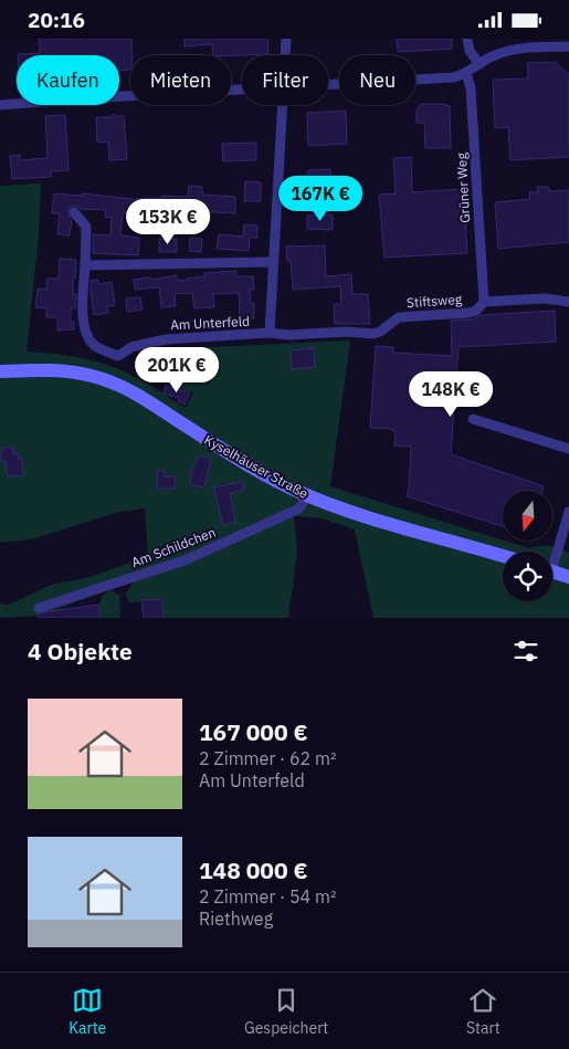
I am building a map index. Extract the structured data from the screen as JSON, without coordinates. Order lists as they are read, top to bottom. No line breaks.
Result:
{"streets":{"main road":["Kyselhäuser Straße"],"street":["Grüner Weg","Stiftsweg","Am Unterfeld","Am Schildchen"]},"crossings":[["Grüner Weg","Stiftsweg"],["Stiftsweg","Am Unterfeld"],["Kyselhäuser Straße","Am Schildchen"]],"north":"bottom","page":{"status":"20:16","chip":["Kaufen","Mieten","Filter","Neu"],"price":["167K €","153K €","201K €","148K €"],"heading":"4 Objekte","list":[{"name":"167 000 €","note":"2 Zimmer · 62 m² · Am Unterfeld"},{"name":"148 000 €","note":"2 Zimmer · 54 m² · Riethweg"}],"tabs":["Karte","Gespeichert","Start"]}}
